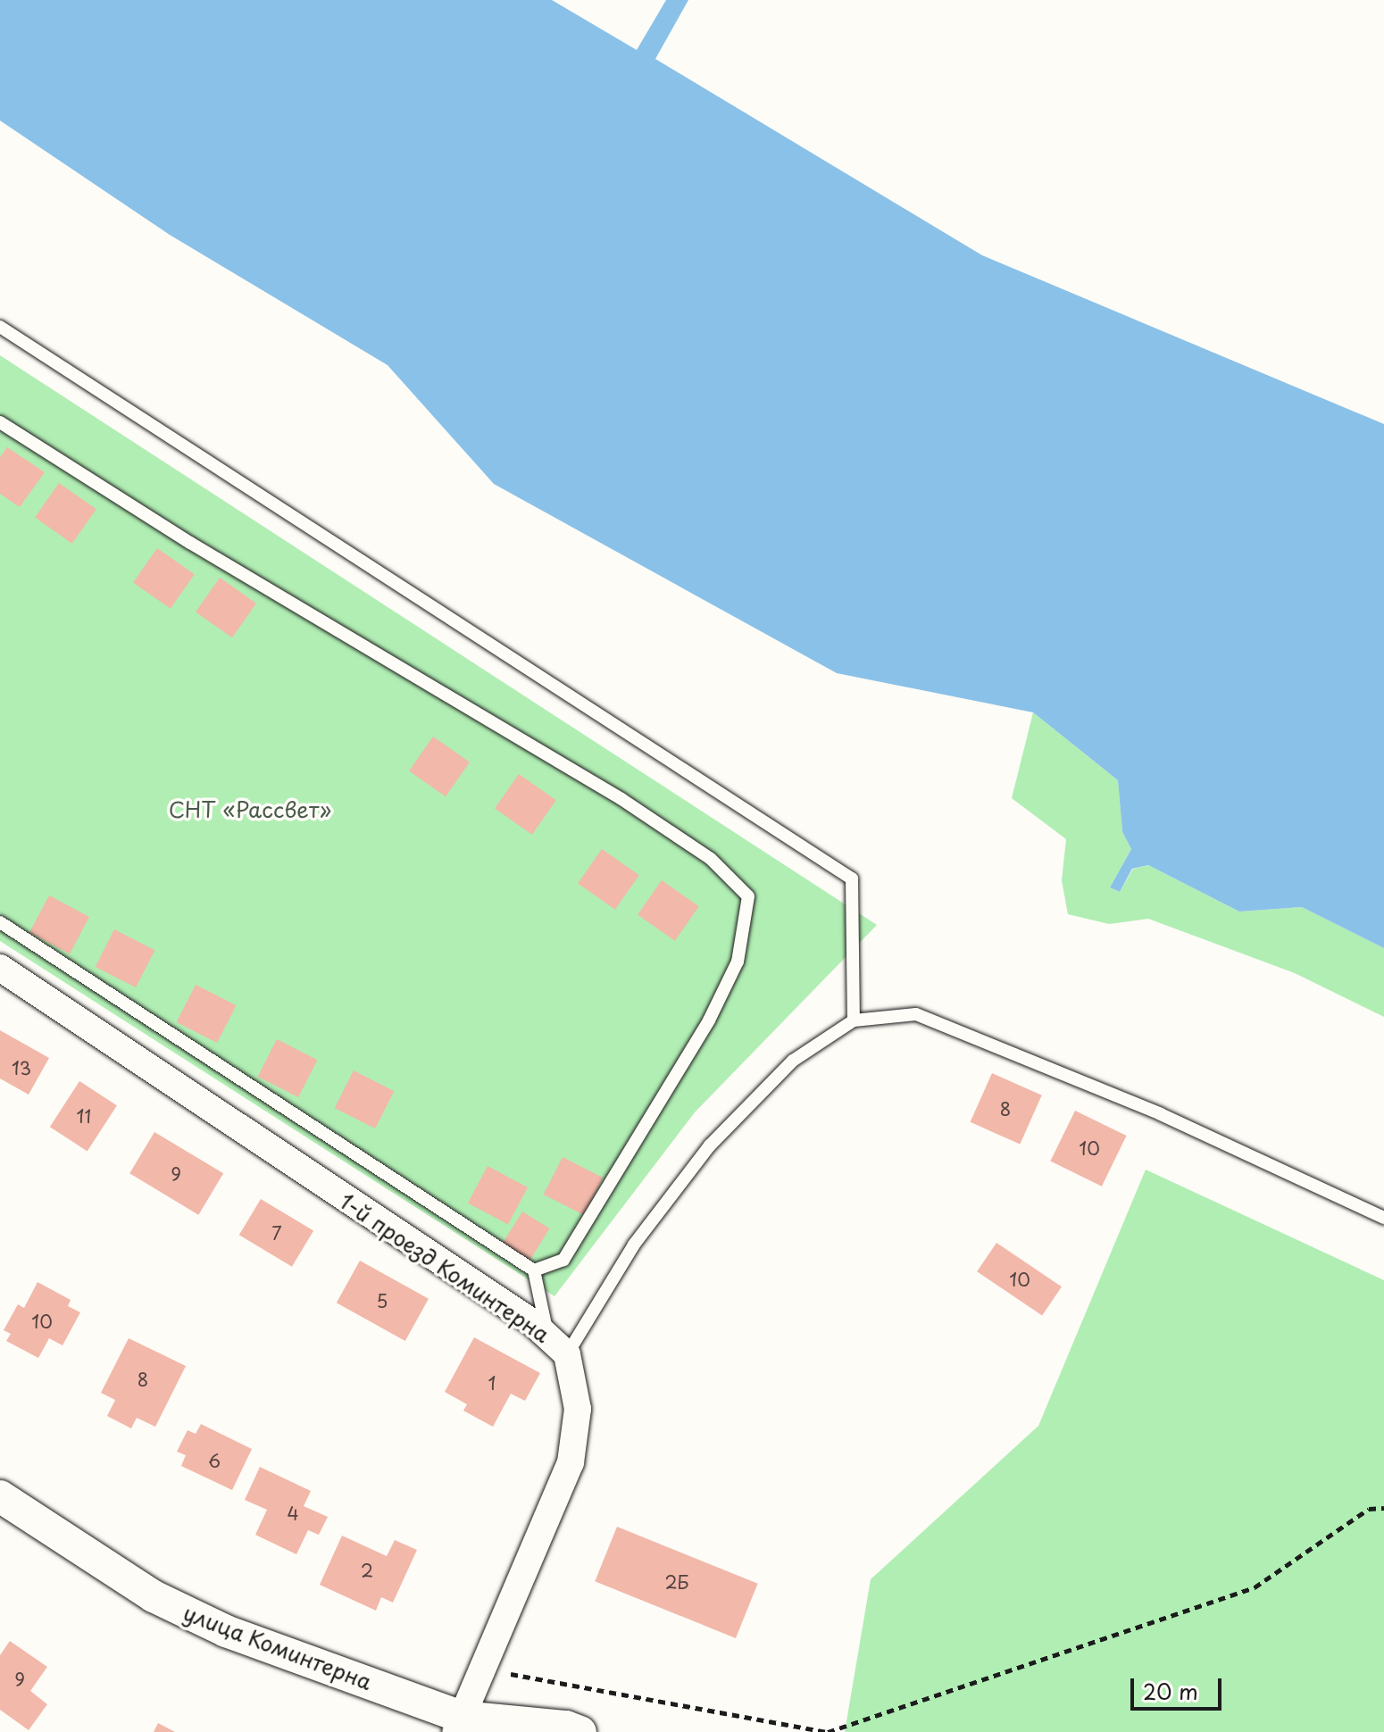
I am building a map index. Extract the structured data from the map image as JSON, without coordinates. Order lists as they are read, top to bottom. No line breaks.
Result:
{"streets":{"street":["1-й проезд Коминтерна","улица Коминтерна"]},"crossings":[["1-й проезд Коминтерна","улица Коминтерна"]],"parks":["СНТ «Рассвет»"],"house_numbers":["13","8","11","10","9","7","10","5","10","8","1","6","4","2","2Б","9"],"scale_bar":"20 m"}
